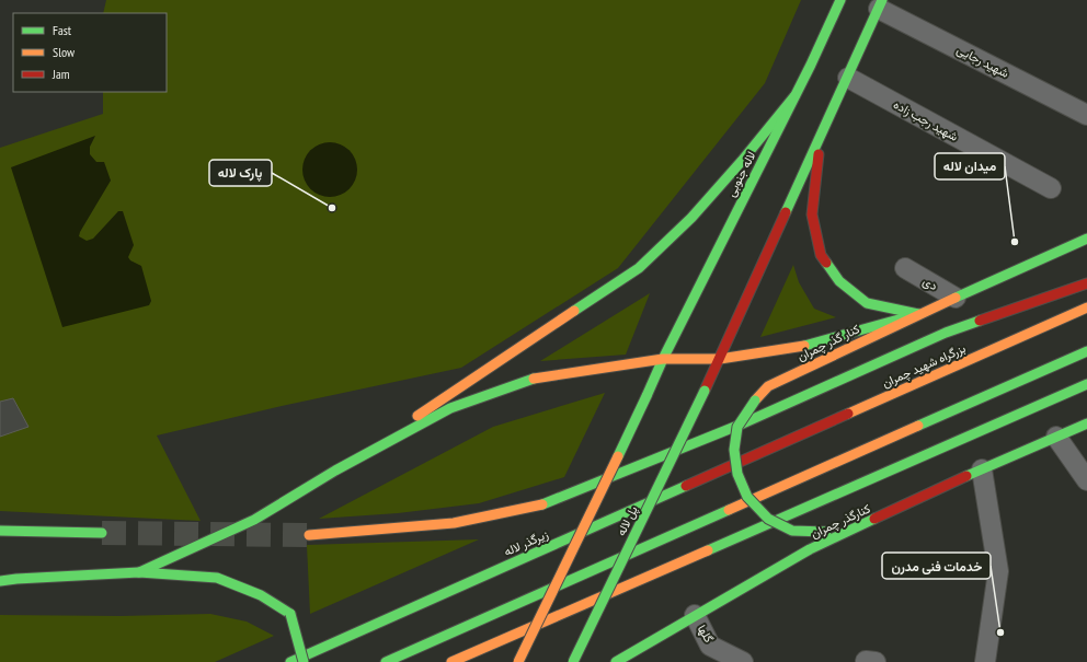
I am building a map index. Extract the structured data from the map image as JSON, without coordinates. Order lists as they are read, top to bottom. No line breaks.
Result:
{"streets":{"main road":["لاله جنوبی","کنار گذر چمران","بزرگراه شهید چمران","پل لاله","کنارگذر چمران","زیرگذر لاله"],"street":["شهید رجایی","شهید رجب زاده","دی","گلها"]},"crossings":[["کنار گذر چمران","کنارگذر چمران"],["بزرگراه شهید چمران","زیرگذر لاله"],["کنارگذر چمران","گلها"]],"places":["پارک لاله","میدان لاله","خدمات فنی مدرن"],"legend":["Fast","Slow","Jam"]}
